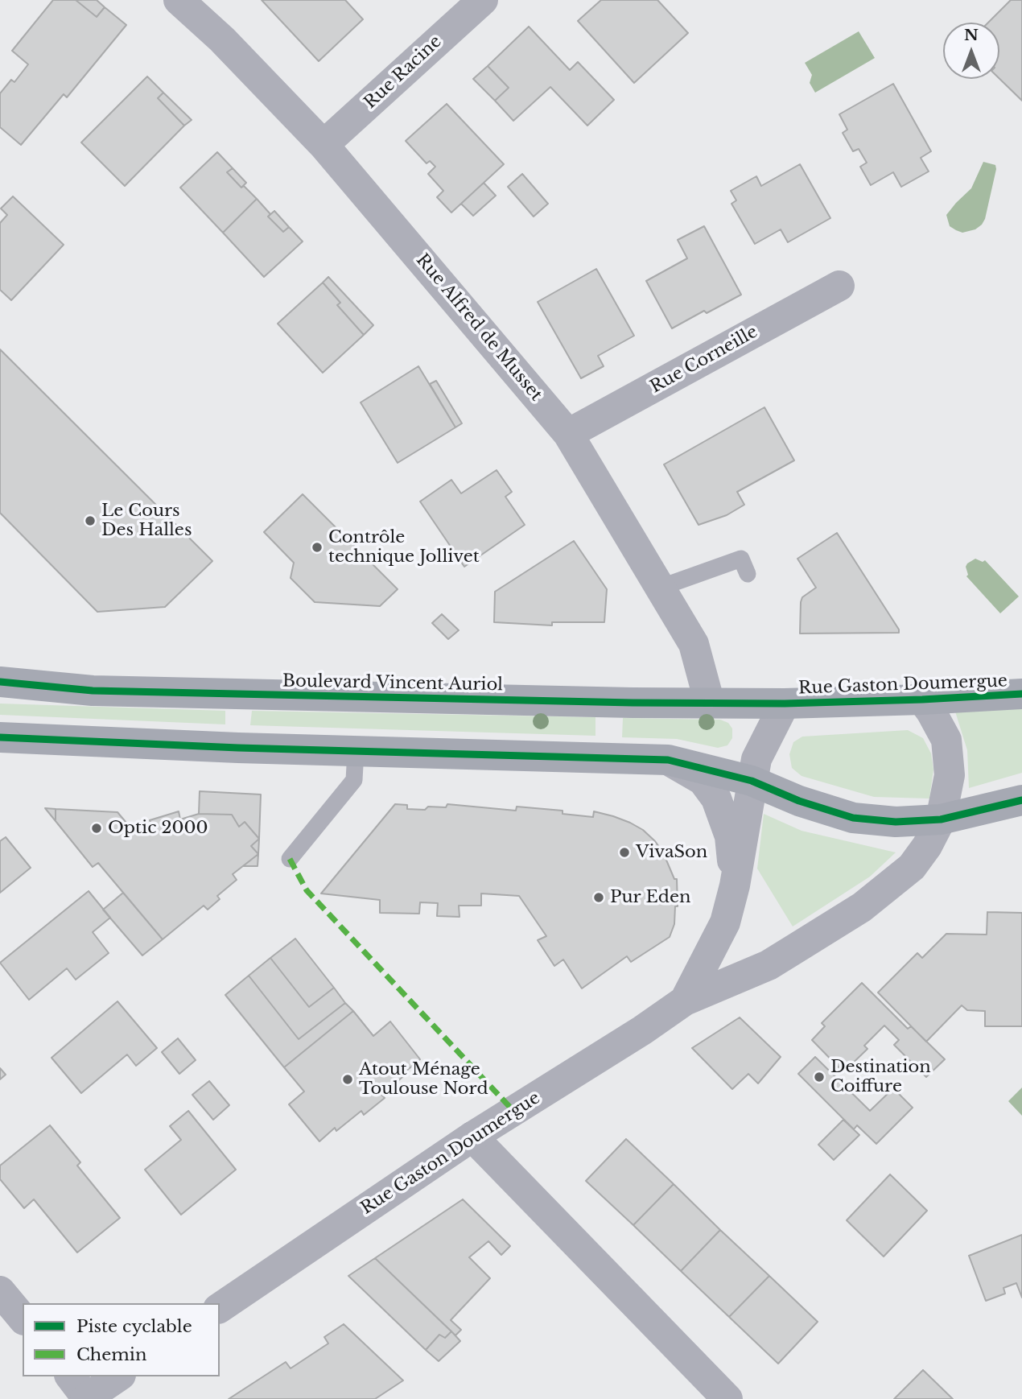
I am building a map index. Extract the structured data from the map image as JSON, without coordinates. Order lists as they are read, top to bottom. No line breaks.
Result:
{"streets":{"main road":["Boulevard Vincent Auriol","Rue Gaston Doumergue"],"street":["Rue Racine","Rue Alfred de Musset","Rue Corneille"]},"crossings":[["Rue Racine","Rue Alfred de Musset"],["Rue Alfred de Musset","Rue Corneille"],["Rue Alfred de Musset","Boulevard Vincent Auriol"],["Boulevard Vincent Auriol","Rue Gaston Doumergue"]],"places":["Le Cours Des Halles","Contrôle technique Jollivet","Optic 2000","VivaSon","Pur Eden","Destination Coiffure","Atout Ménage Toulouse Nord"],"legend":["Piste cyclable","Chemin"],"north":"top"}
